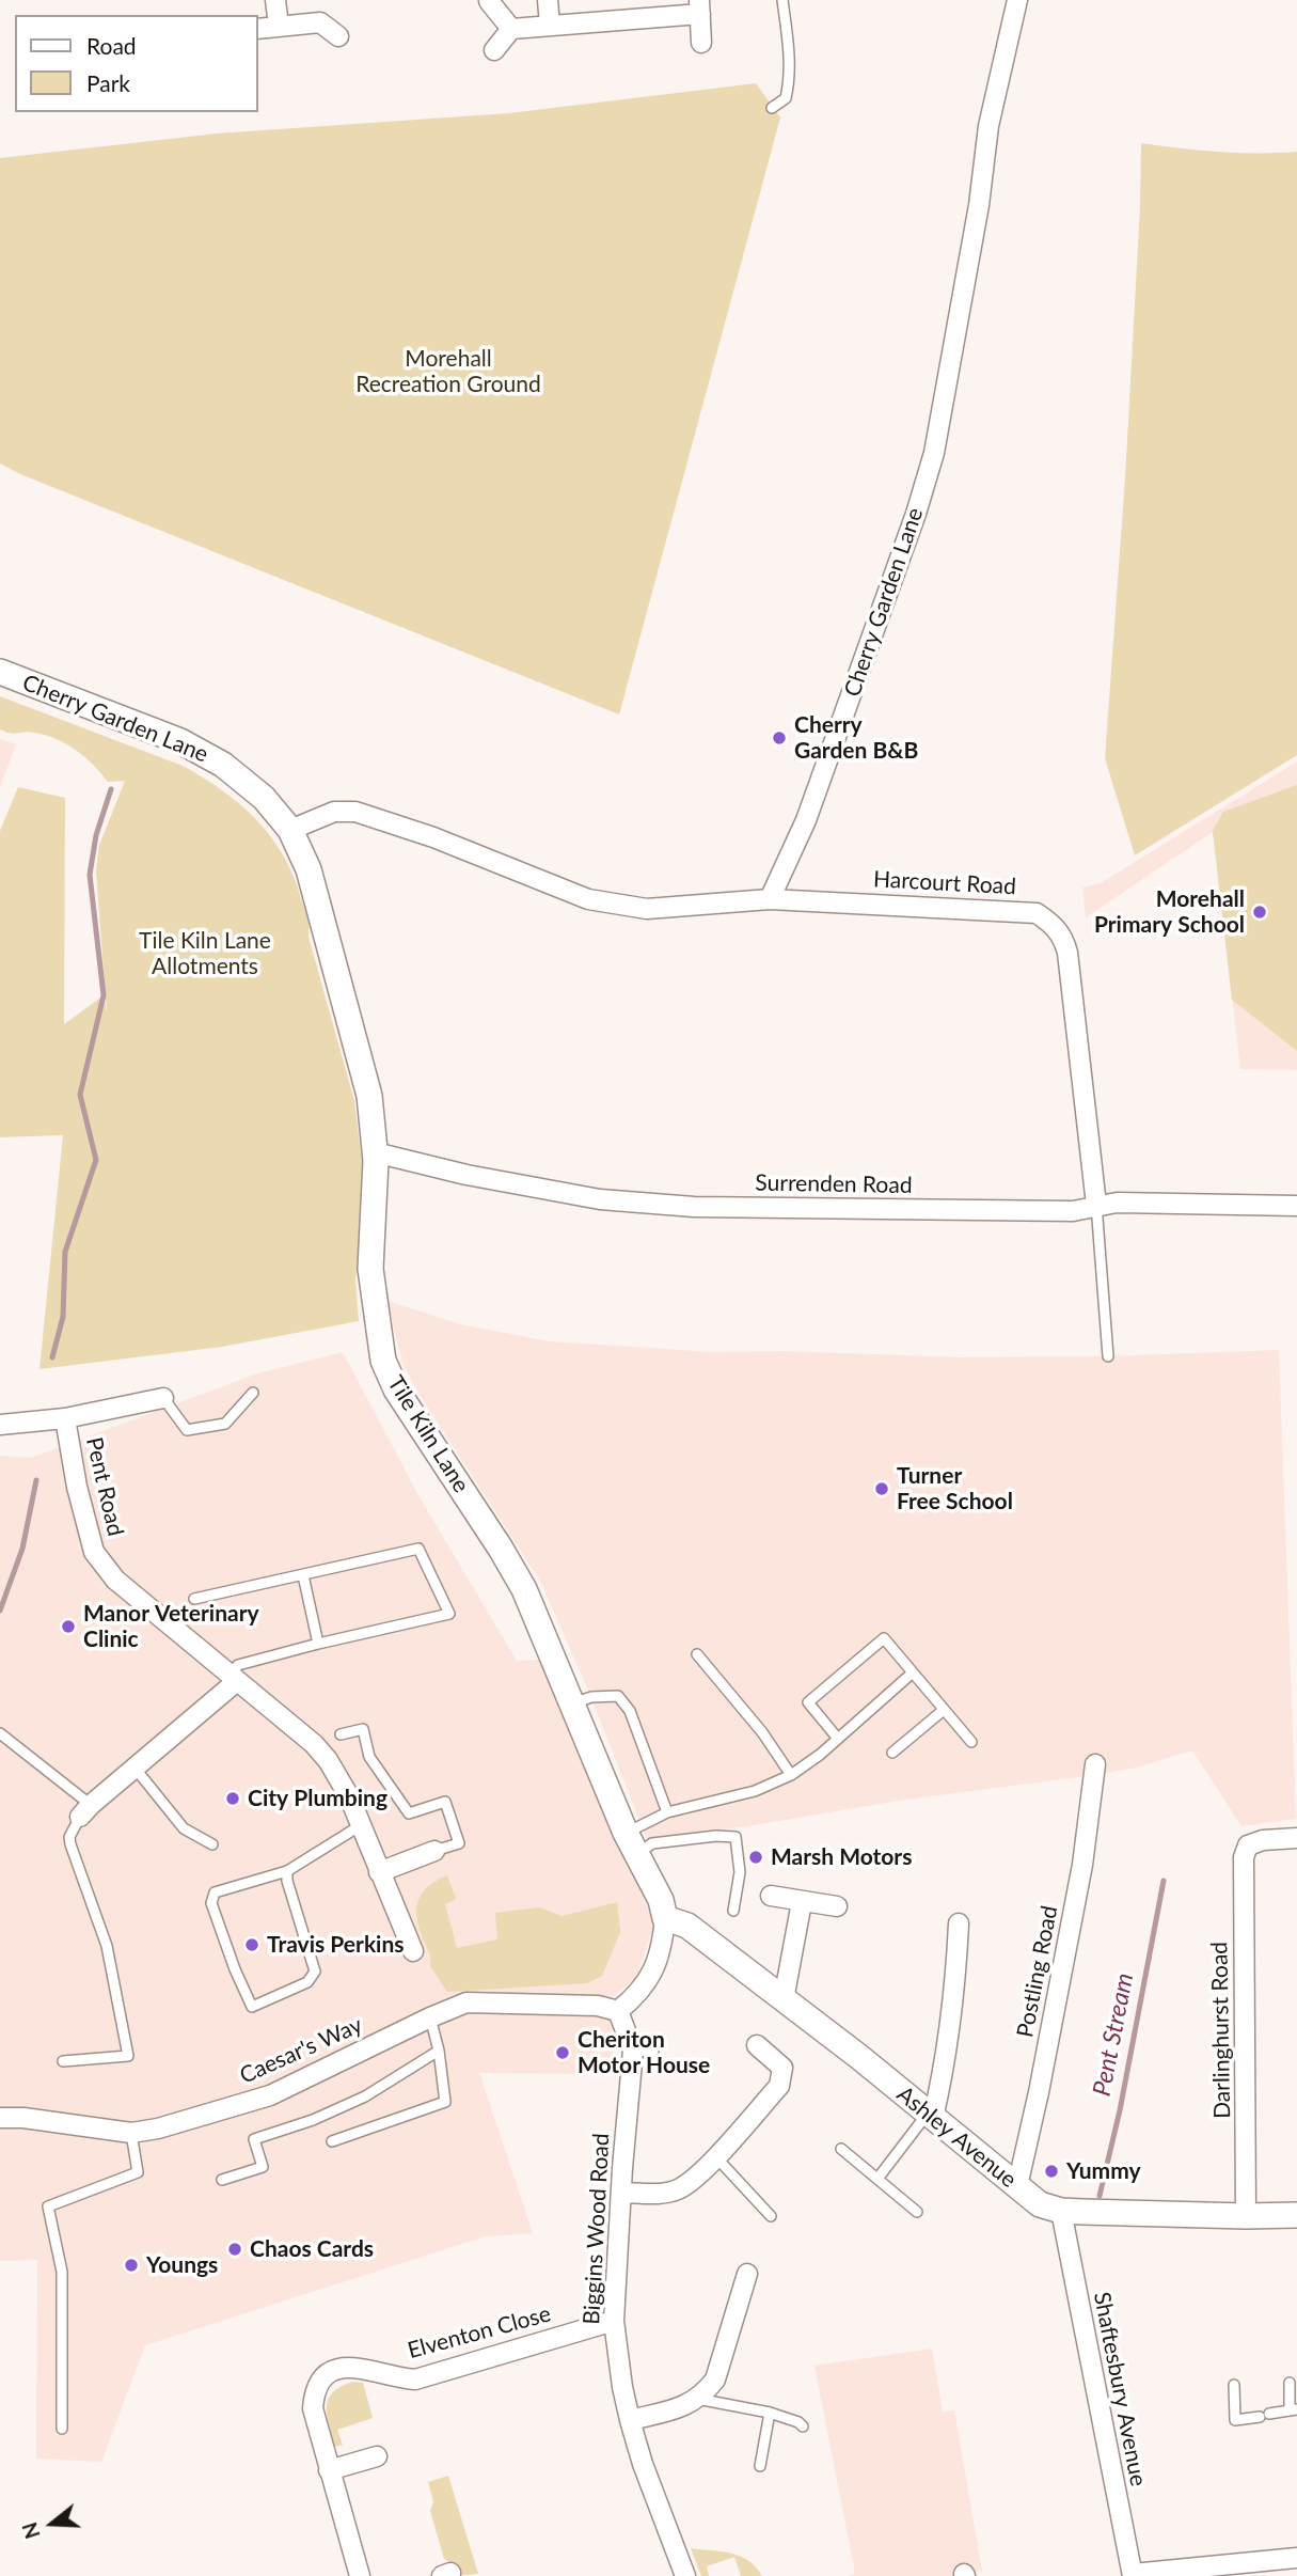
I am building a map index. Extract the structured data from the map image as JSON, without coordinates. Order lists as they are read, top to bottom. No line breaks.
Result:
{"streets":{"street":["Cherry Garden Lane","Harcourt Road","Surrenden Road","Tile Kiln Lane","Pent Road","Postling Road","Darlinghurst Road","Caesar's Way","Ashley Avenue","Biggins Wood Road","Elventon Close","Shaftesbury Avenue"]},"crossings":[["Cherry Garden Lane","Harcourt Road"],["Cherry Garden Lane","Tile Kiln Lane"],["Harcourt Road","Surrenden Road"],["Surrenden Road","Tile Kiln Lane"],["Tile Kiln Lane","Ashley Avenue"],["Postling Road","Ashley Avenue"],["Darlinghurst Road","Ashley Avenue"],["Caesar's Way","Biggins Wood Road"],["Ashley Avenue","Shaftesbury Avenue"],["Biggins Wood Road","Elventon Close"]],"water":["Pent Stream"],"parks":["Morehall Recreation Ground","Tile Kiln Lane Allotments"],"places":["Cherry Garden B&B","Morehall Primary School","Turner Free School","Manor Veterinary Clinic","City Plumbing","Marsh Motors","Travis Perkins","Cheriton Motor House","Yummy","Chaos Cards","Youngs"],"legend":["Road","Park"],"north":"left"}
